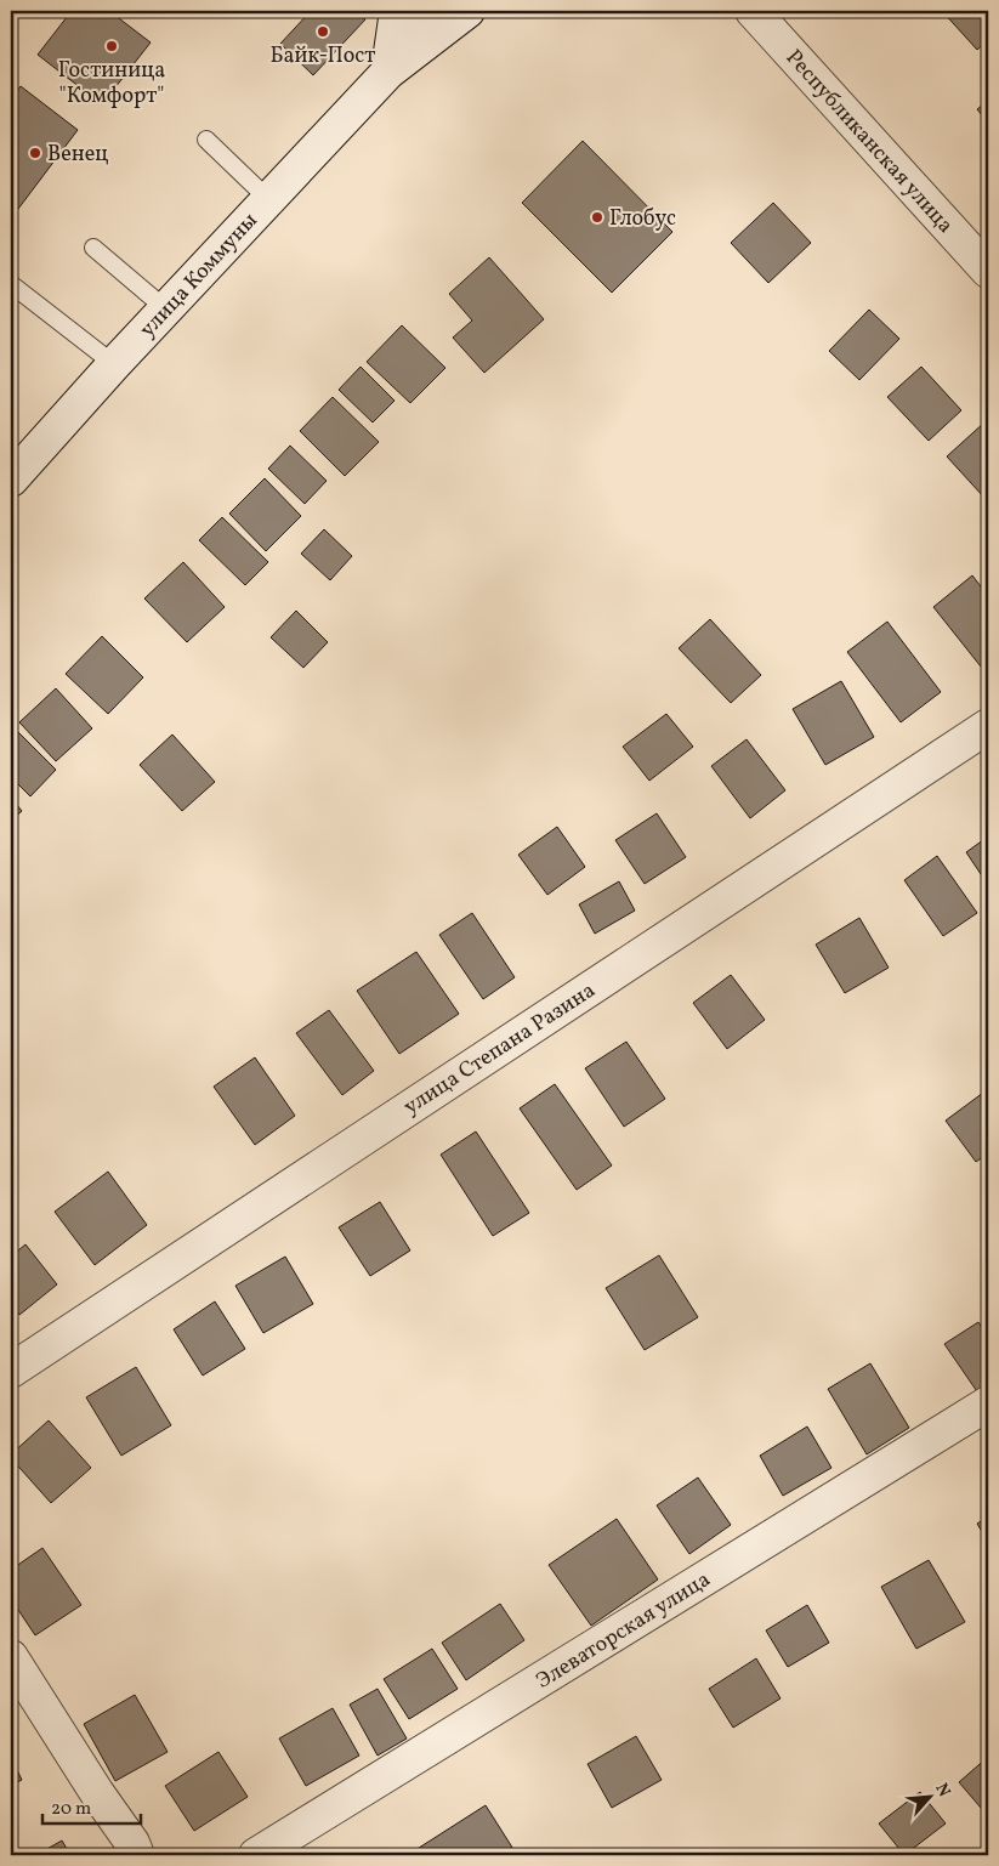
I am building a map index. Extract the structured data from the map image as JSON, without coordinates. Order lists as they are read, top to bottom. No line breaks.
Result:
{"streets":{"street":["Республиканская улица","улица Коммуны","улица Степана Разина","Элеваторская улица"]},"places":["Байк-Пост","Гостиница \"Комфорт\"","Венец","Глобус"],"scale_bar":"20 m","north":"top right"}
